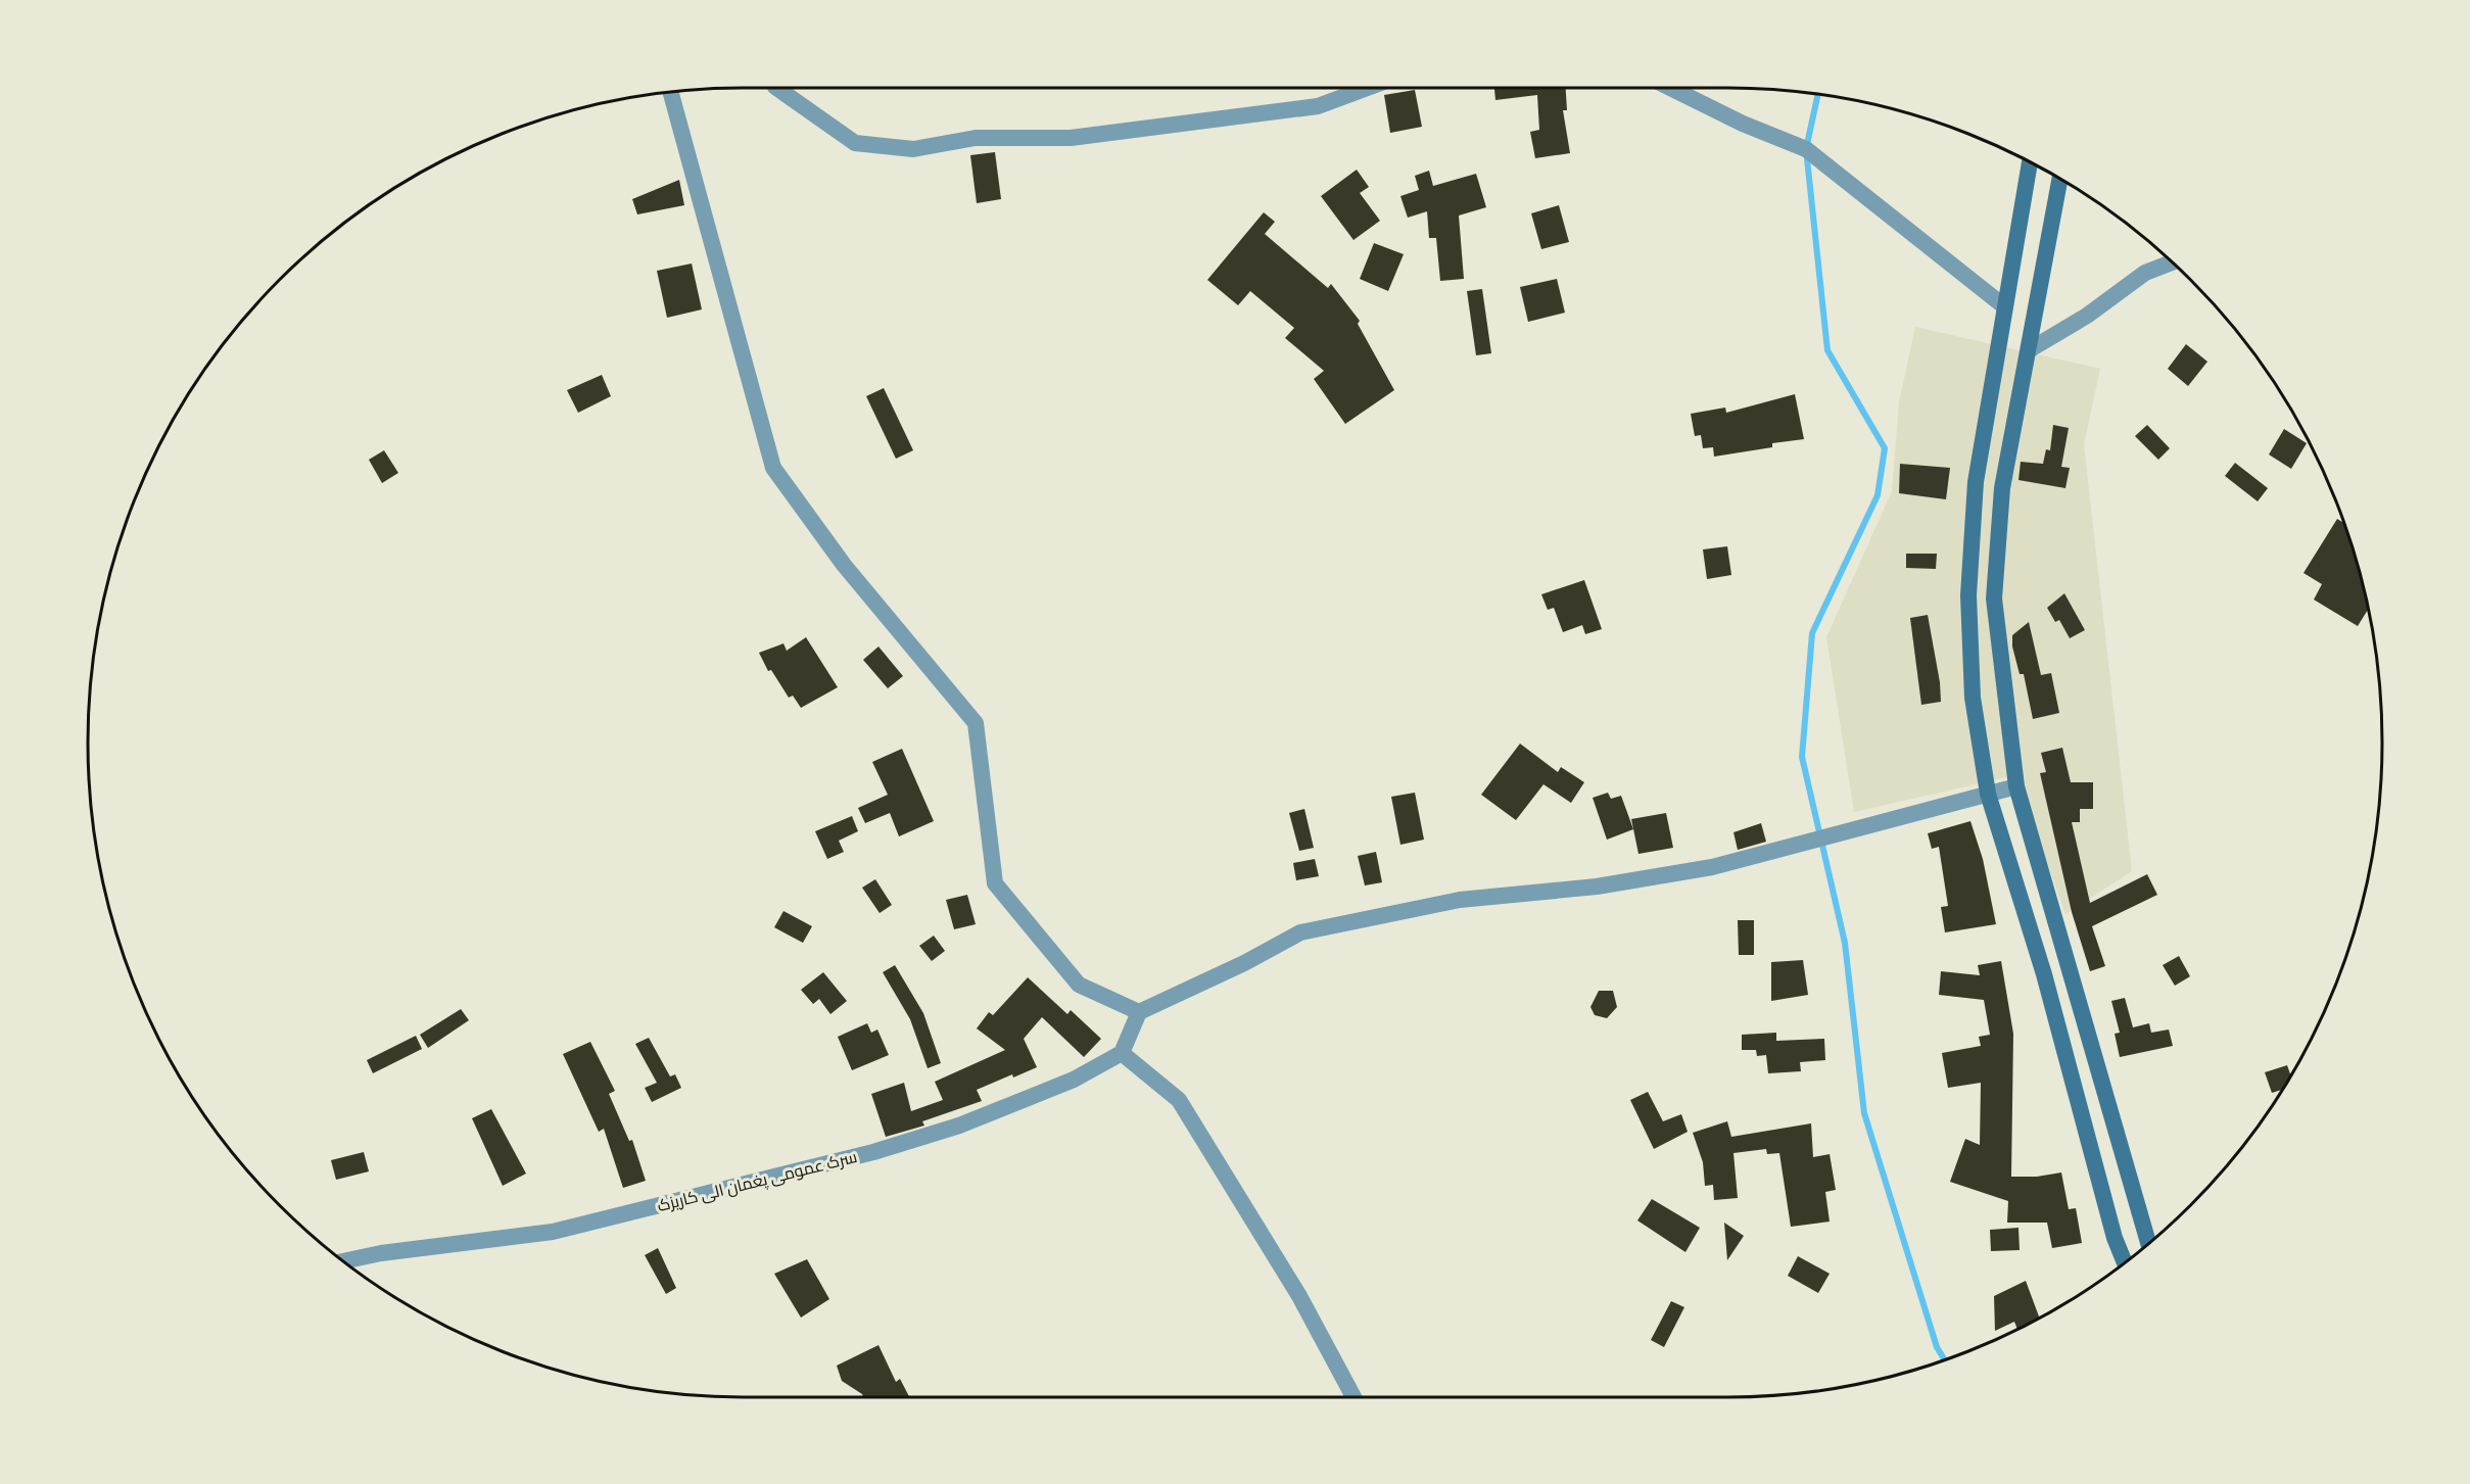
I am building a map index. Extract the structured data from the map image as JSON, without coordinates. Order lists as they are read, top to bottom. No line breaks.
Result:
{"streets":{"street":["سرک عمومی پغمان الی کاریزک"]}}
